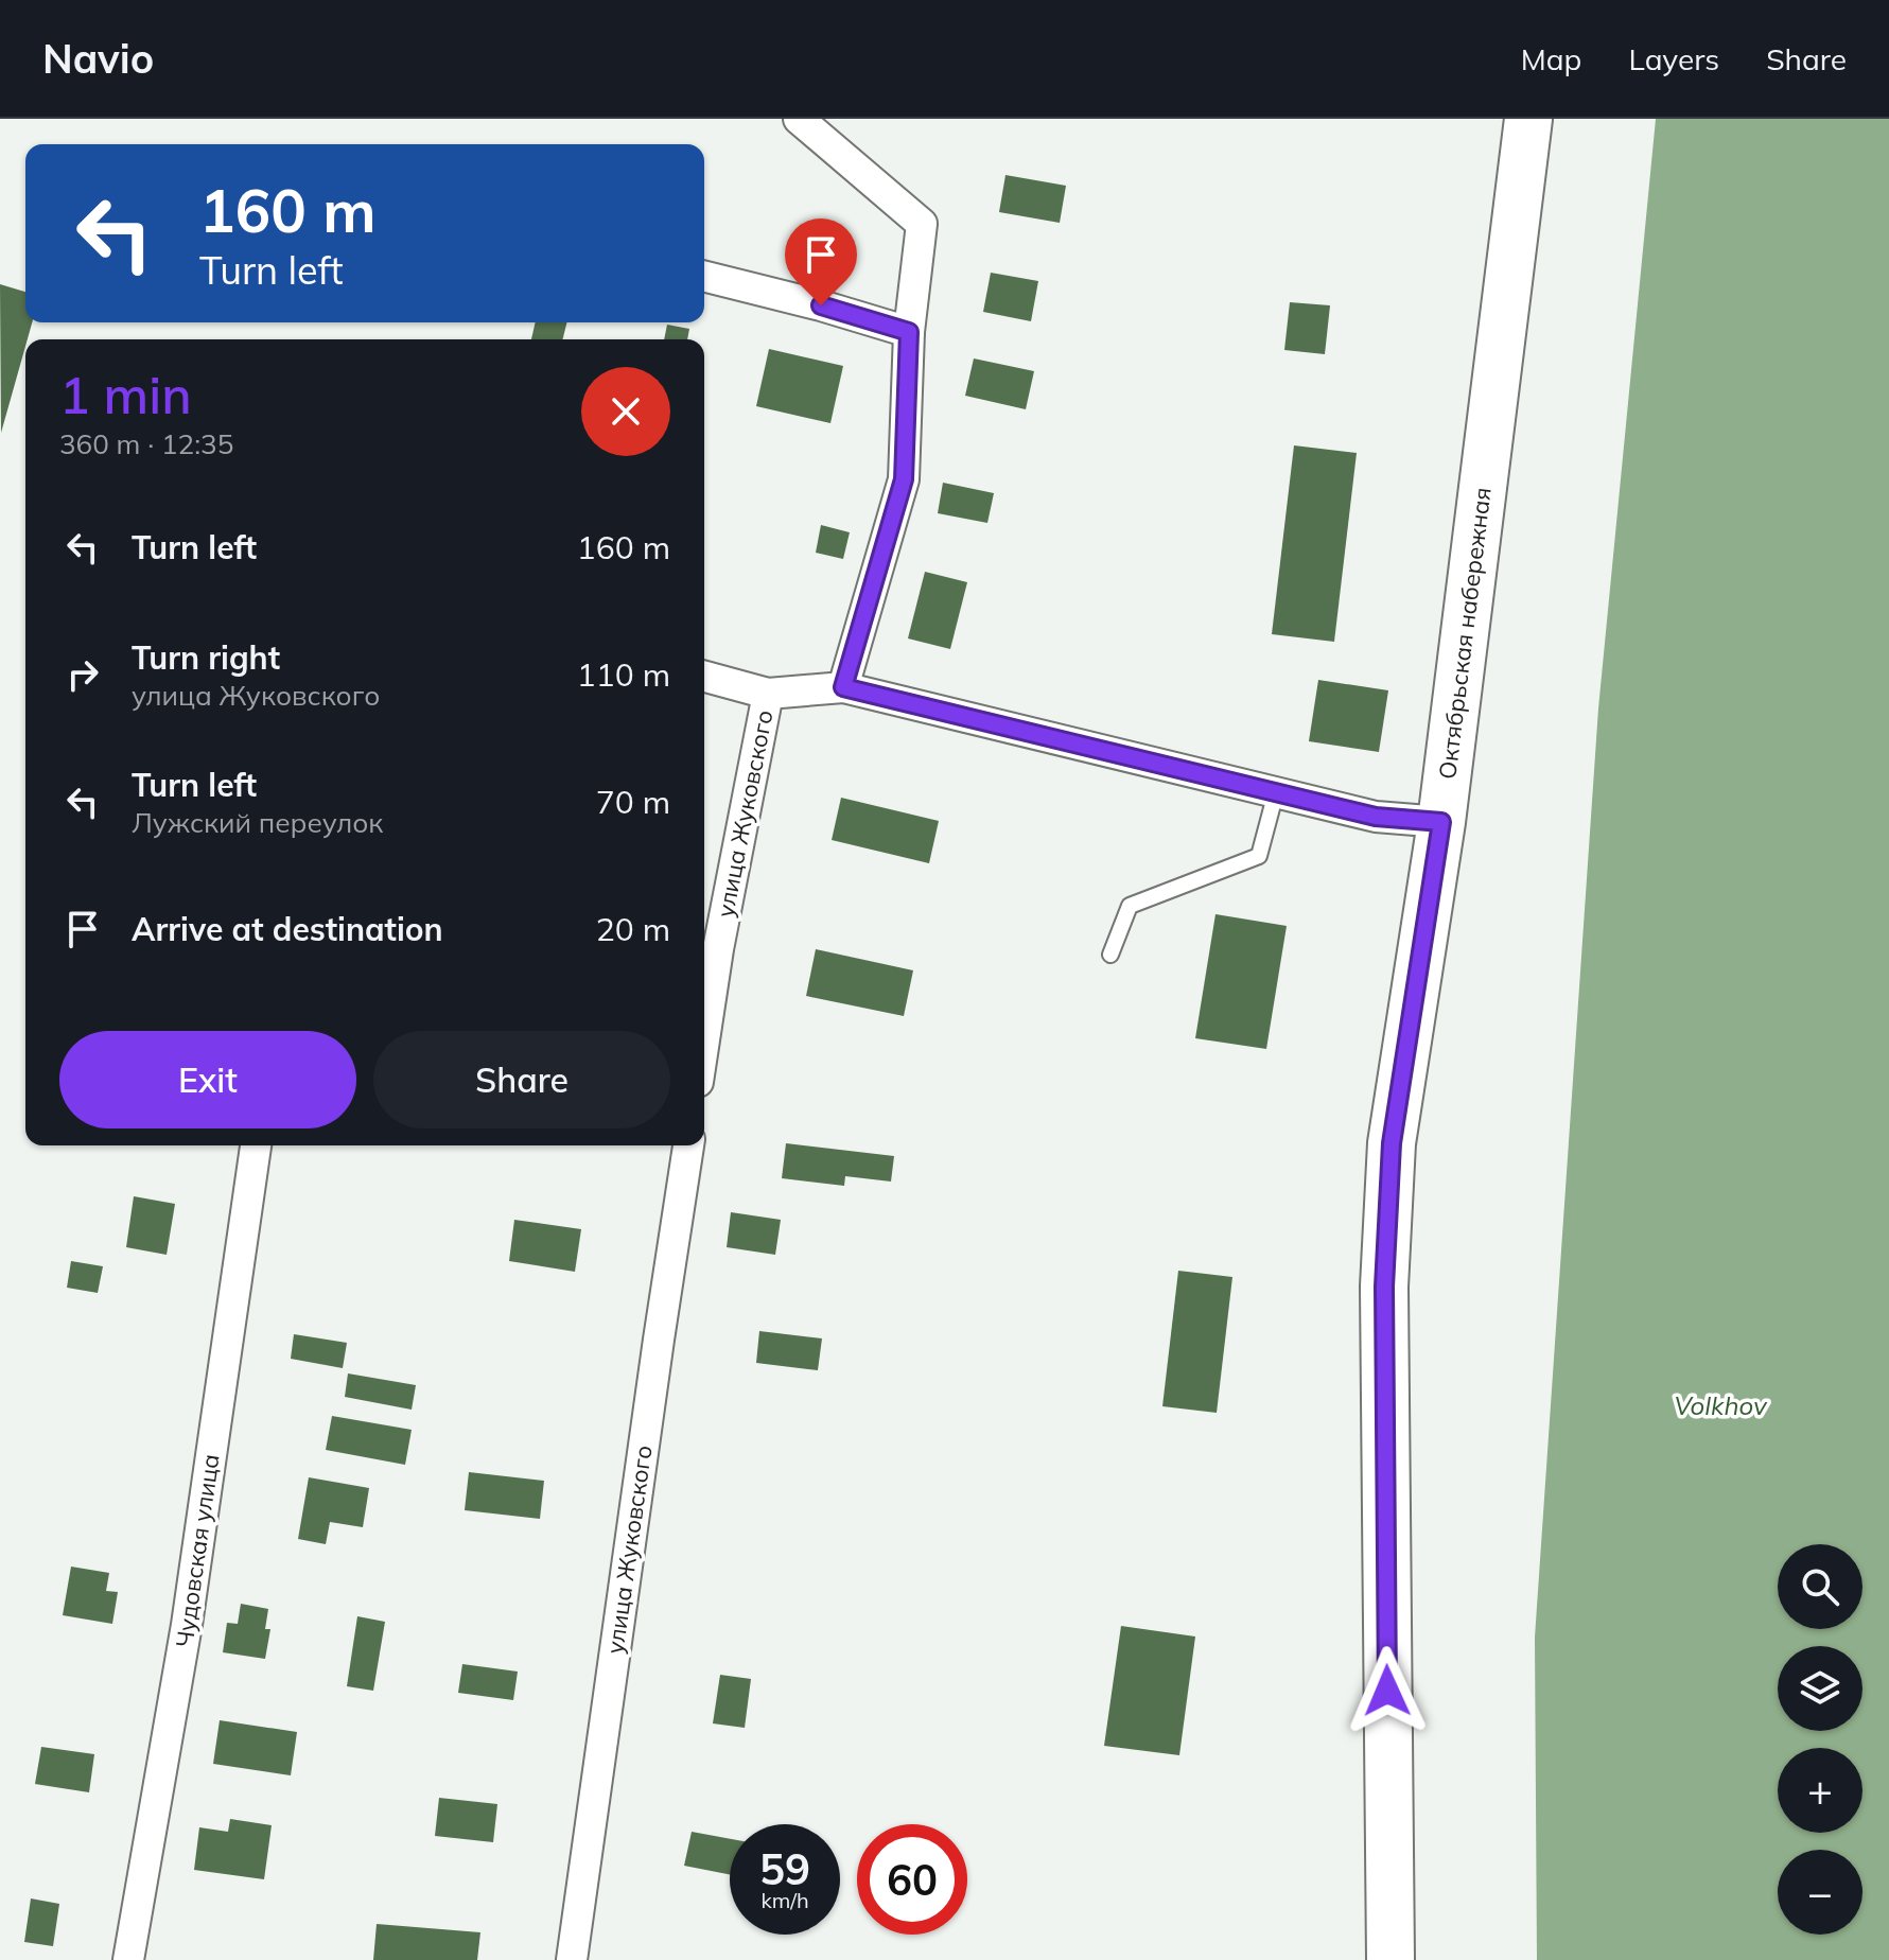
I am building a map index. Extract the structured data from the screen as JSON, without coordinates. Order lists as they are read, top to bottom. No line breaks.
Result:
{"streets":{"main road":["Октябрьская набережная"],"street":["улица Жуковского","Чудовская улица"]},"crossings":[["Октябрьская набережная","улица Жуковского"]],"water":["Volkhov"],"page":{"header":"Navio","nav":["Map","Layers","Share"],"turn":["160 m","Turn left"],"heading":["1 min","360 m · 12:35"],"list":[{"name":"Turn left","value":"160 m"},{"name":"Turn right","note":"улица Жуковского","value":"110 m"},{"name":"Turn left","note":"Лужский переулок","value":"70 m"},{"name":"Arrive at destination","value":"20 m"}],"buttons":["Exit","Share"],"map_buttons":["+","−"],"speed":"59 km/h","limit":"60"}}
